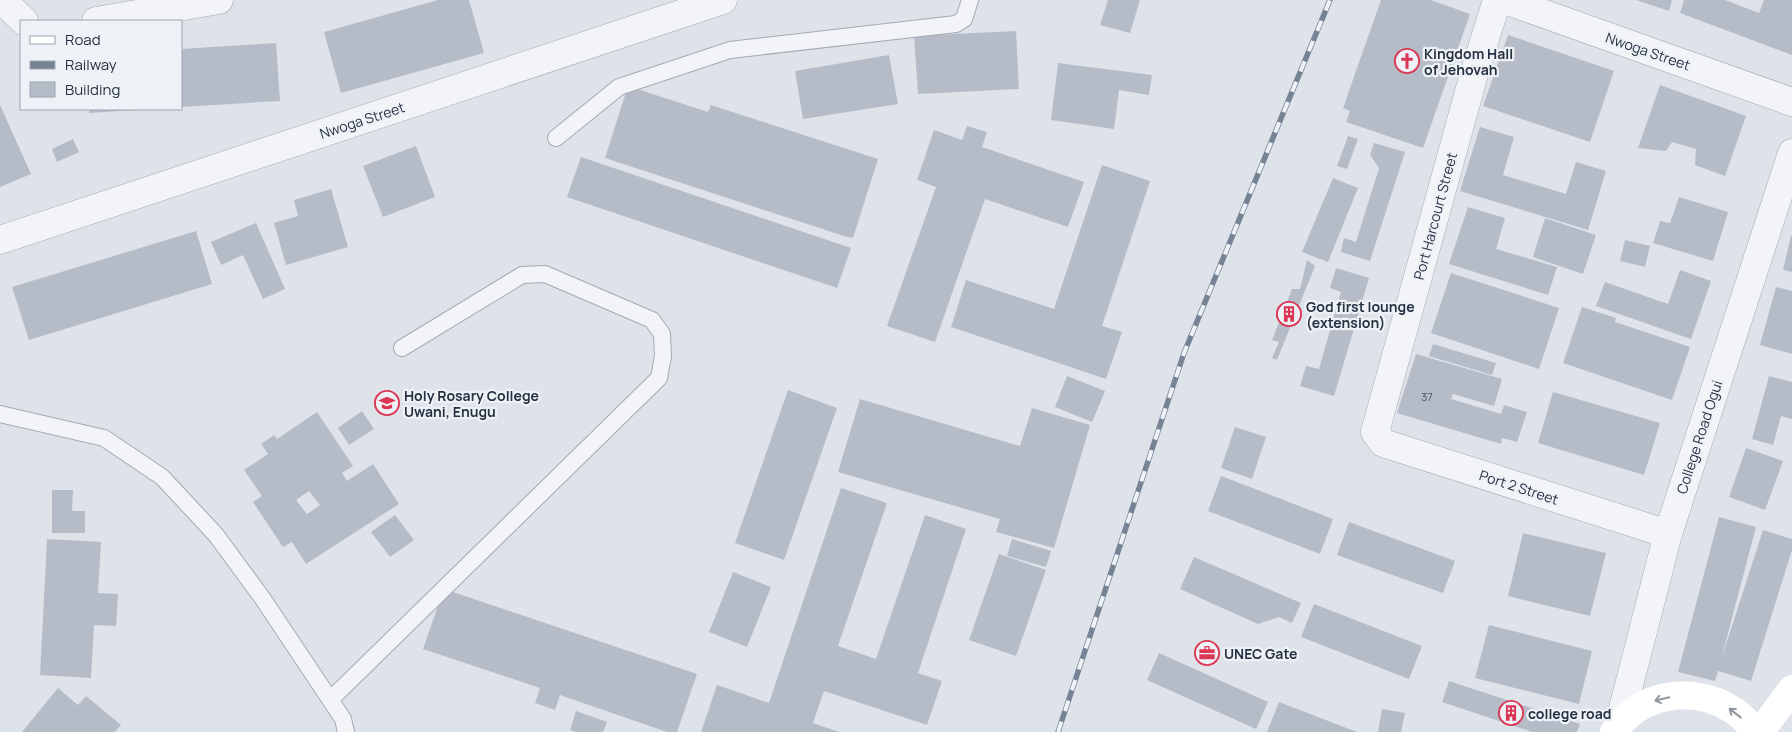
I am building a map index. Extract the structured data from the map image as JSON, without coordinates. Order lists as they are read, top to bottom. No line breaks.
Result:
{"streets":{"street":["Nwoga Street","Port Harcourt Street","College Road Ogui","Port 2 Street"]},"crossings":[["Port Harcourt Street","Port 2 Street"],["College Road Ogui","Port 2 Street"]],"places":{"church":["Kingdom Hall of Jehovah"],"building":["God first lounge (extension)","college road"],"school or university":["Holy Rosary College Uwani, Enugu"],"office":["UNEC Gate"]},"house_numbers":["37"],"legend":["Road","Railway","Building"]}
